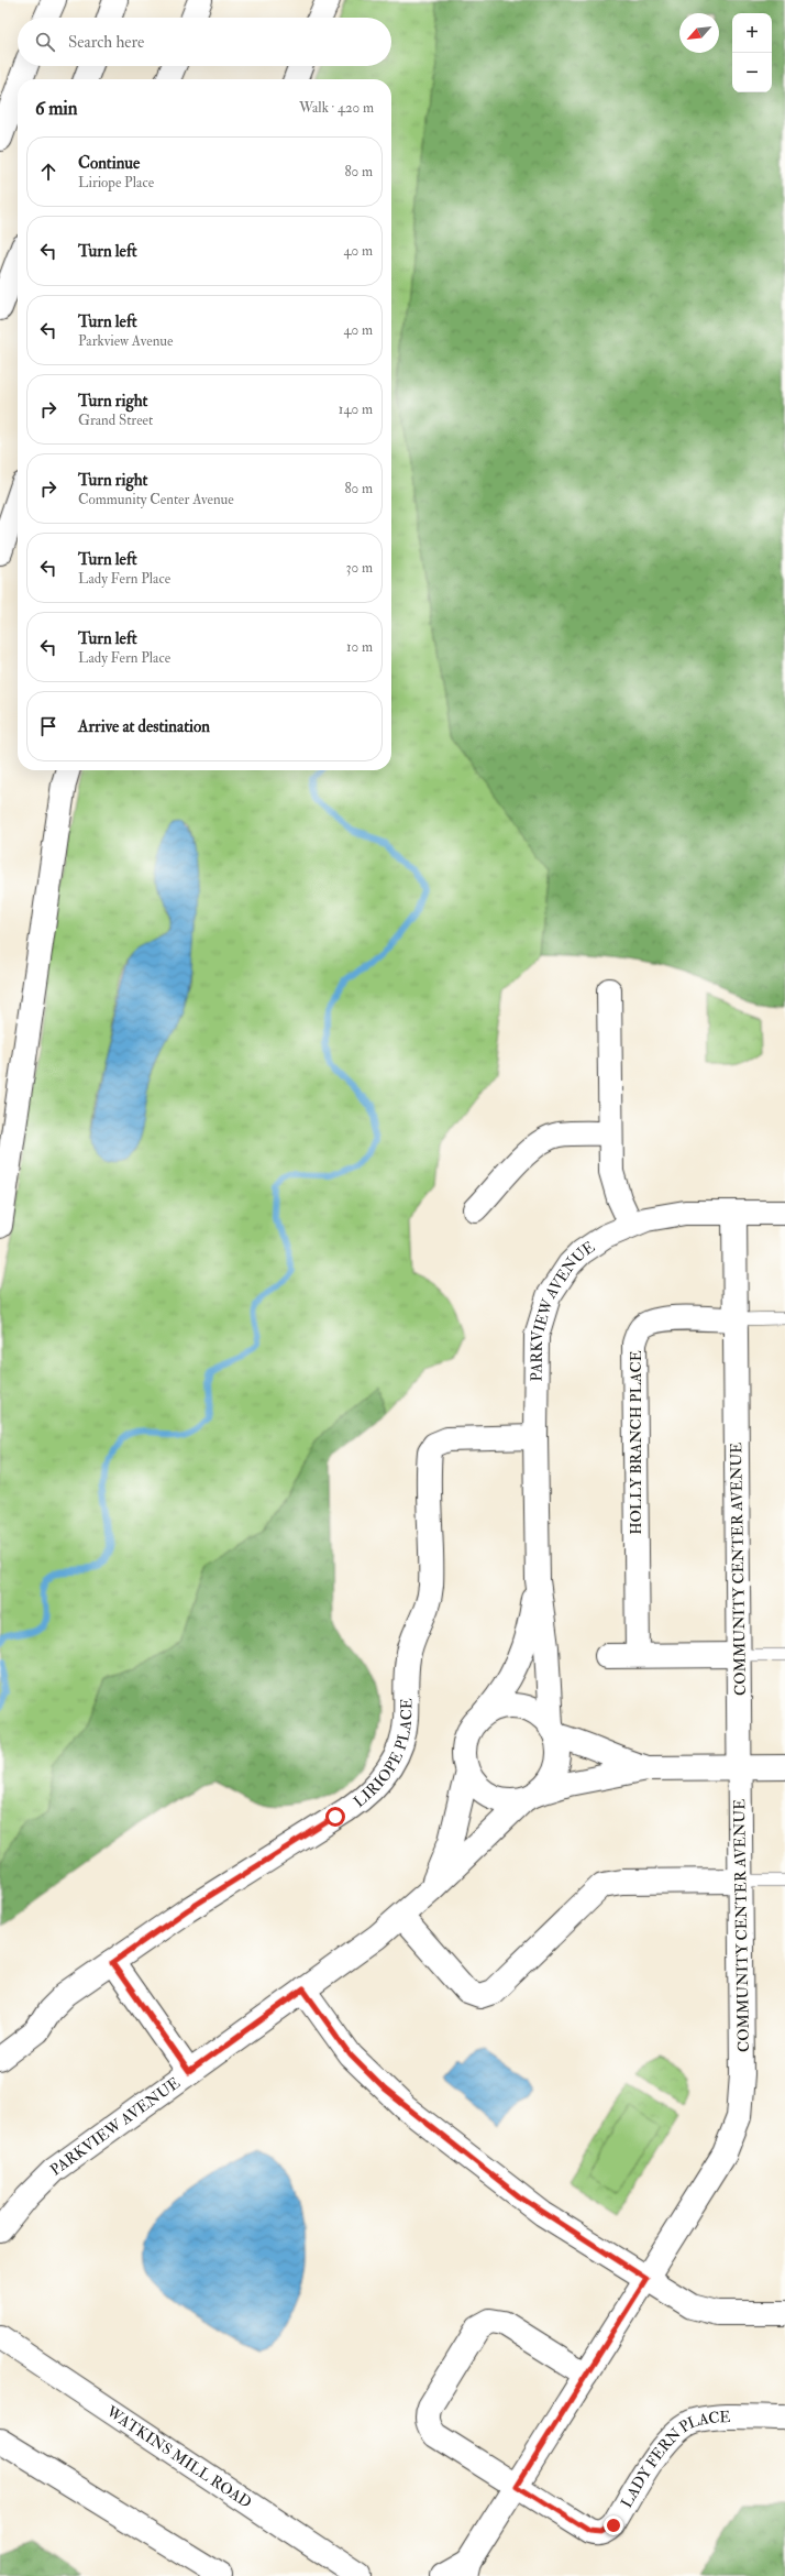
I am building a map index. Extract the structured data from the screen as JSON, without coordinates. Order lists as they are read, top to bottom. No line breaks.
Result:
{"streets":{"main road":["PARKVIEW AVENUE","HOLLY BRANCH PLACE","COMMUNITY CENTER AVENUE","LIRIOPE PLACE","WATKINS MILL ROAD","LADY FERN PLACE"]},"crossings":[["PARKVIEW AVENUE","COMMUNITY CENTER AVENUE"],["PARKVIEW AVENUE","LIRIOPE PLACE"],["HOLLY BRANCH PLACE","COMMUNITY CENTER AVENUE"],["COMMUNITY CENTER AVENUE","LADY FERN PLACE"]],"north":"bottom left","page":{"map_buttons":["+","−"],"search":"Search here","heading":["6 min","Walk · 420 m"],"list":[["Continue","Liriope Place","80 m"],["Turn left","40 m"],["Turn left","Parkview Avenue","40 m"],["Turn right","Grand Street","140 m"],["Turn right","Community Center Avenue","80 m"],["Turn left","Lady Fern Place","30 m"],["Turn left","Lady Fern Place","10 m"],"Arrive at destination"]}}
